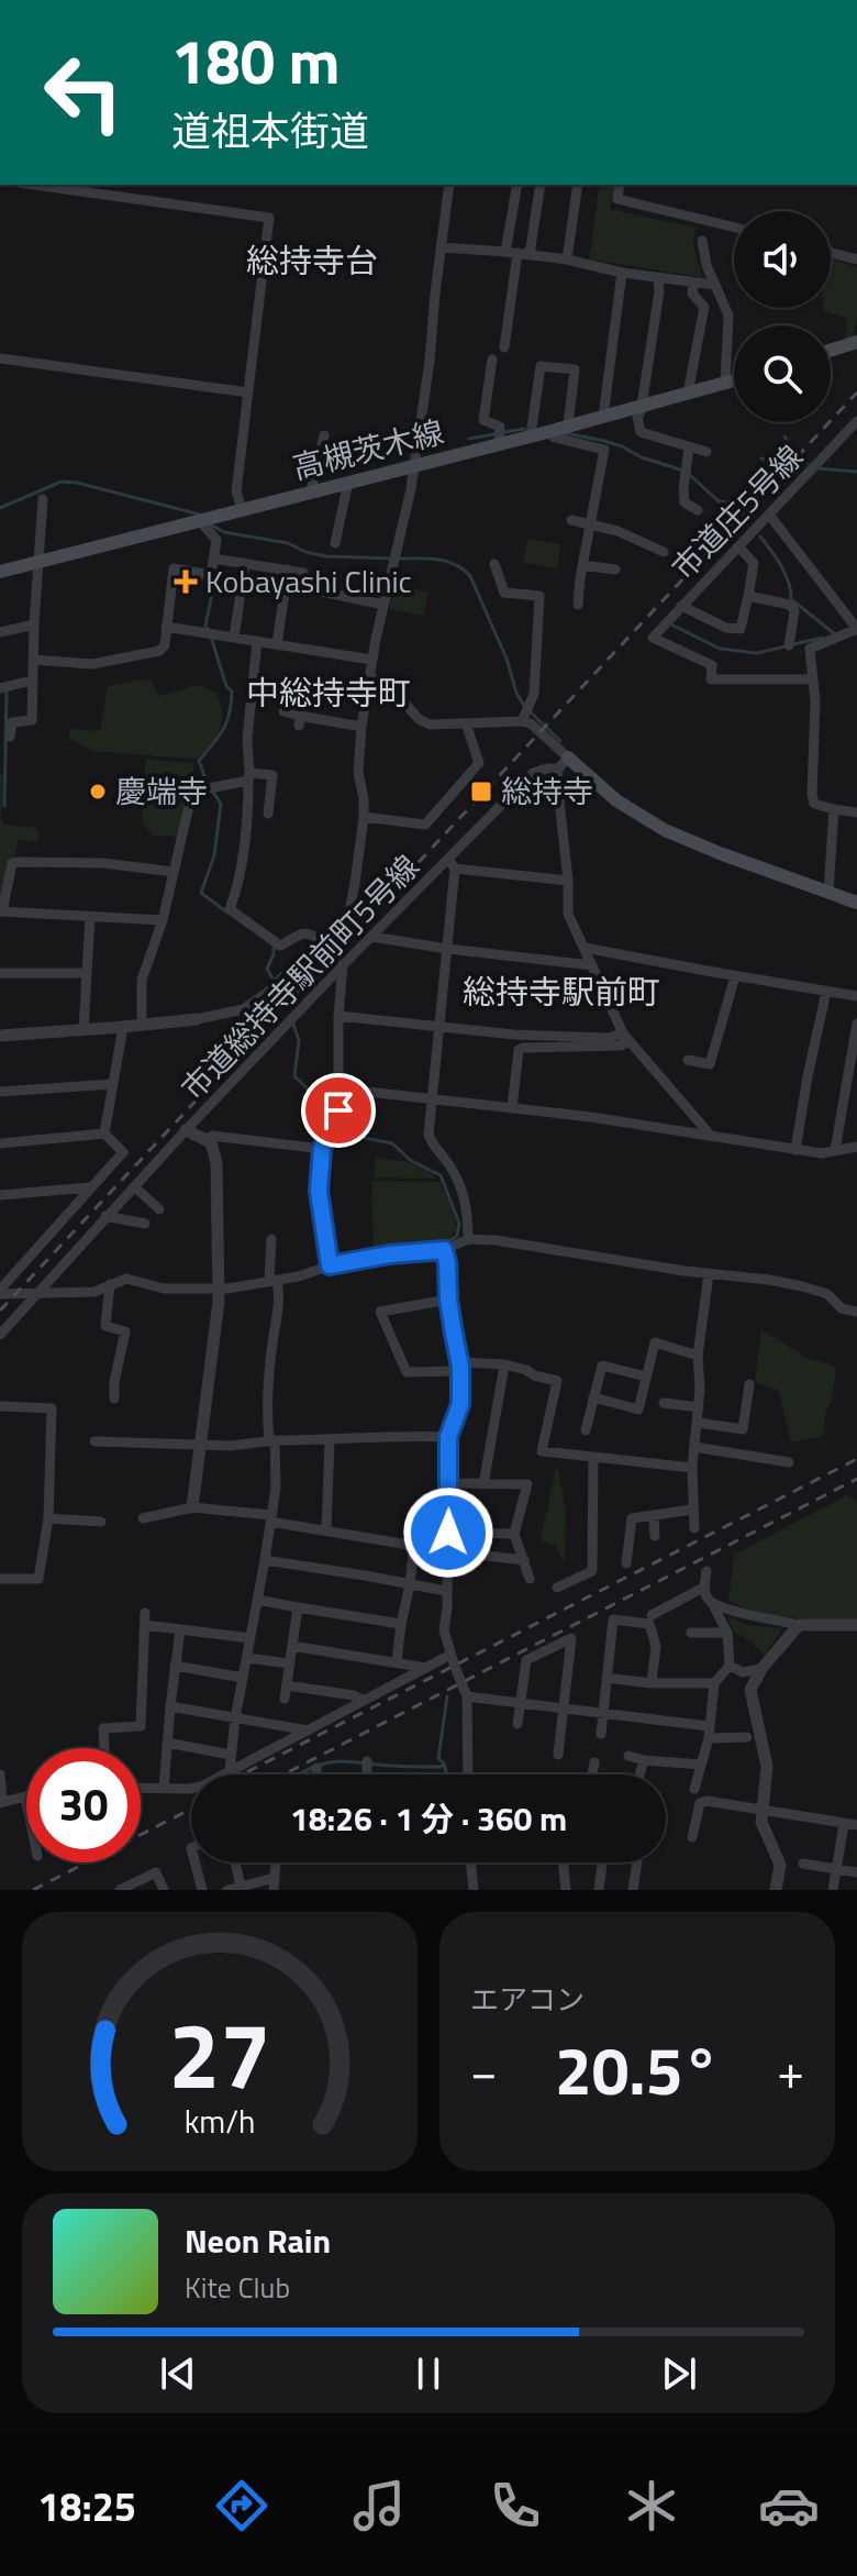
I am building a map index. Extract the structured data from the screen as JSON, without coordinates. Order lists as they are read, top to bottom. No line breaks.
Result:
{"streets":{"main road":["高槻茨木線"],"street":["市道庄5号線","市道総持寺駅前町5号線"]},"districts":["総持寺台","中総持寺町","総持寺駅前町"],"places":{"health":["Kobayashi Clinic"],"other":["慶端寺"],"transit":["総持寺"]},"page":{"turn":["180 m","道祖本街道"],"limit":"30","trip":"18:26 · 1 分 · 360 m","tile":"エアコン","heat":["−","20.5°","+"],"song":["Neon Rain","Kite Club"],"tabs":"18:25","gauge":["27","km/h"]}}
